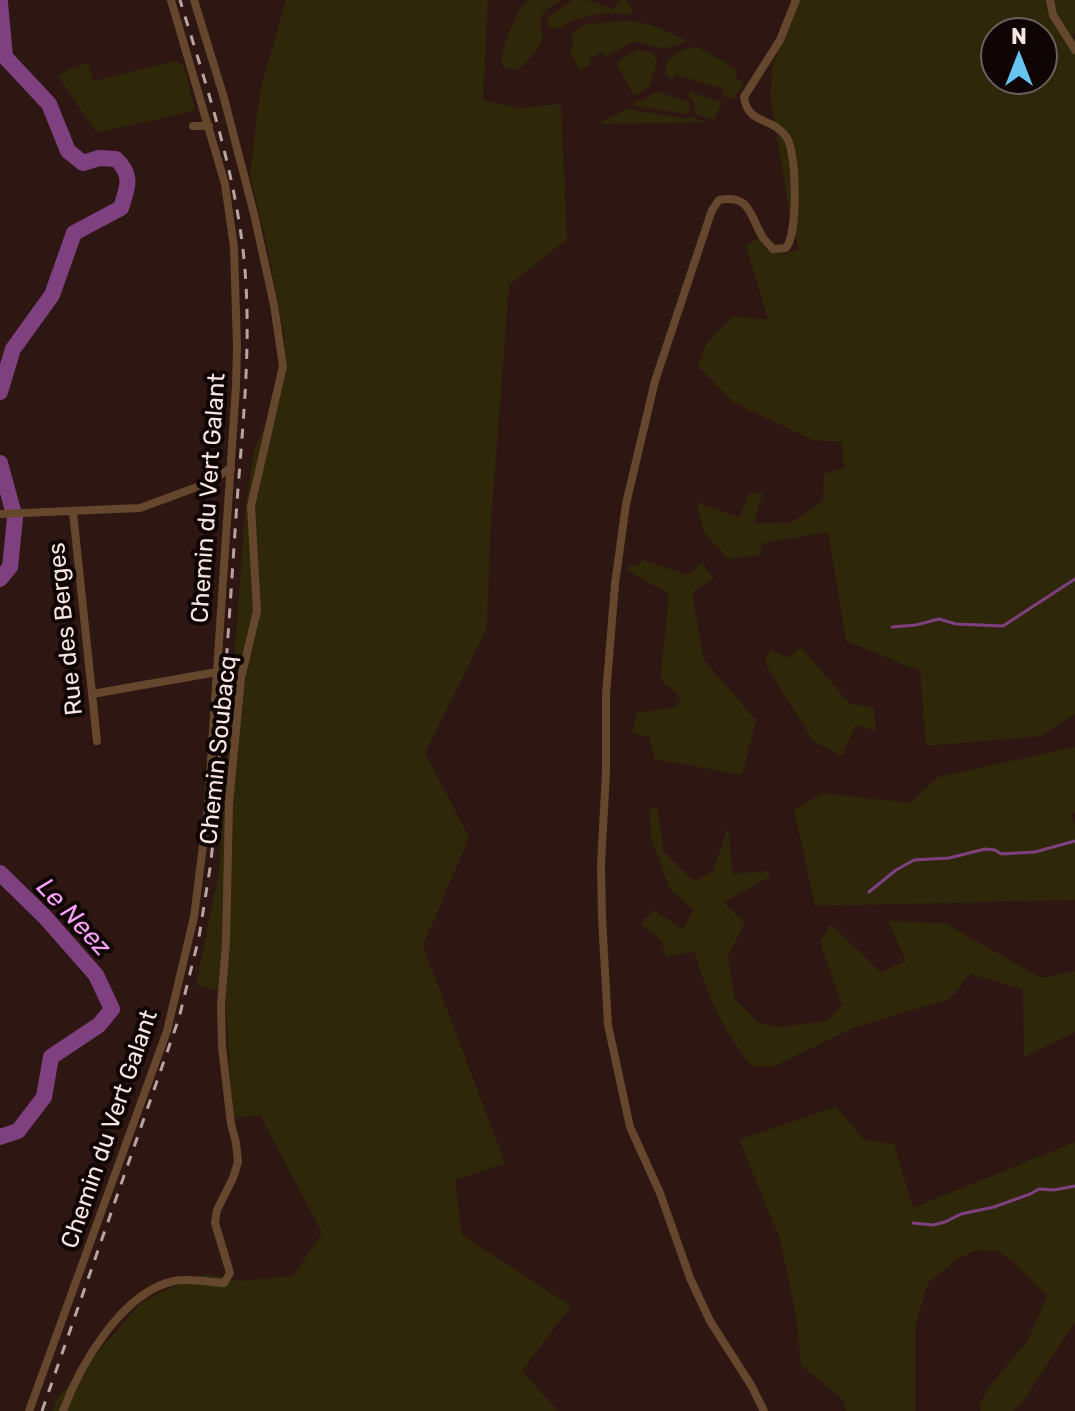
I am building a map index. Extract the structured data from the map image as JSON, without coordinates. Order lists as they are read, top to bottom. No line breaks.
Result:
{"streets":{"street":["Chemin du Vert Galant","Rue des Berges","Chemin Soubacq"]},"water":["Le Neez"],"north":"top"}
